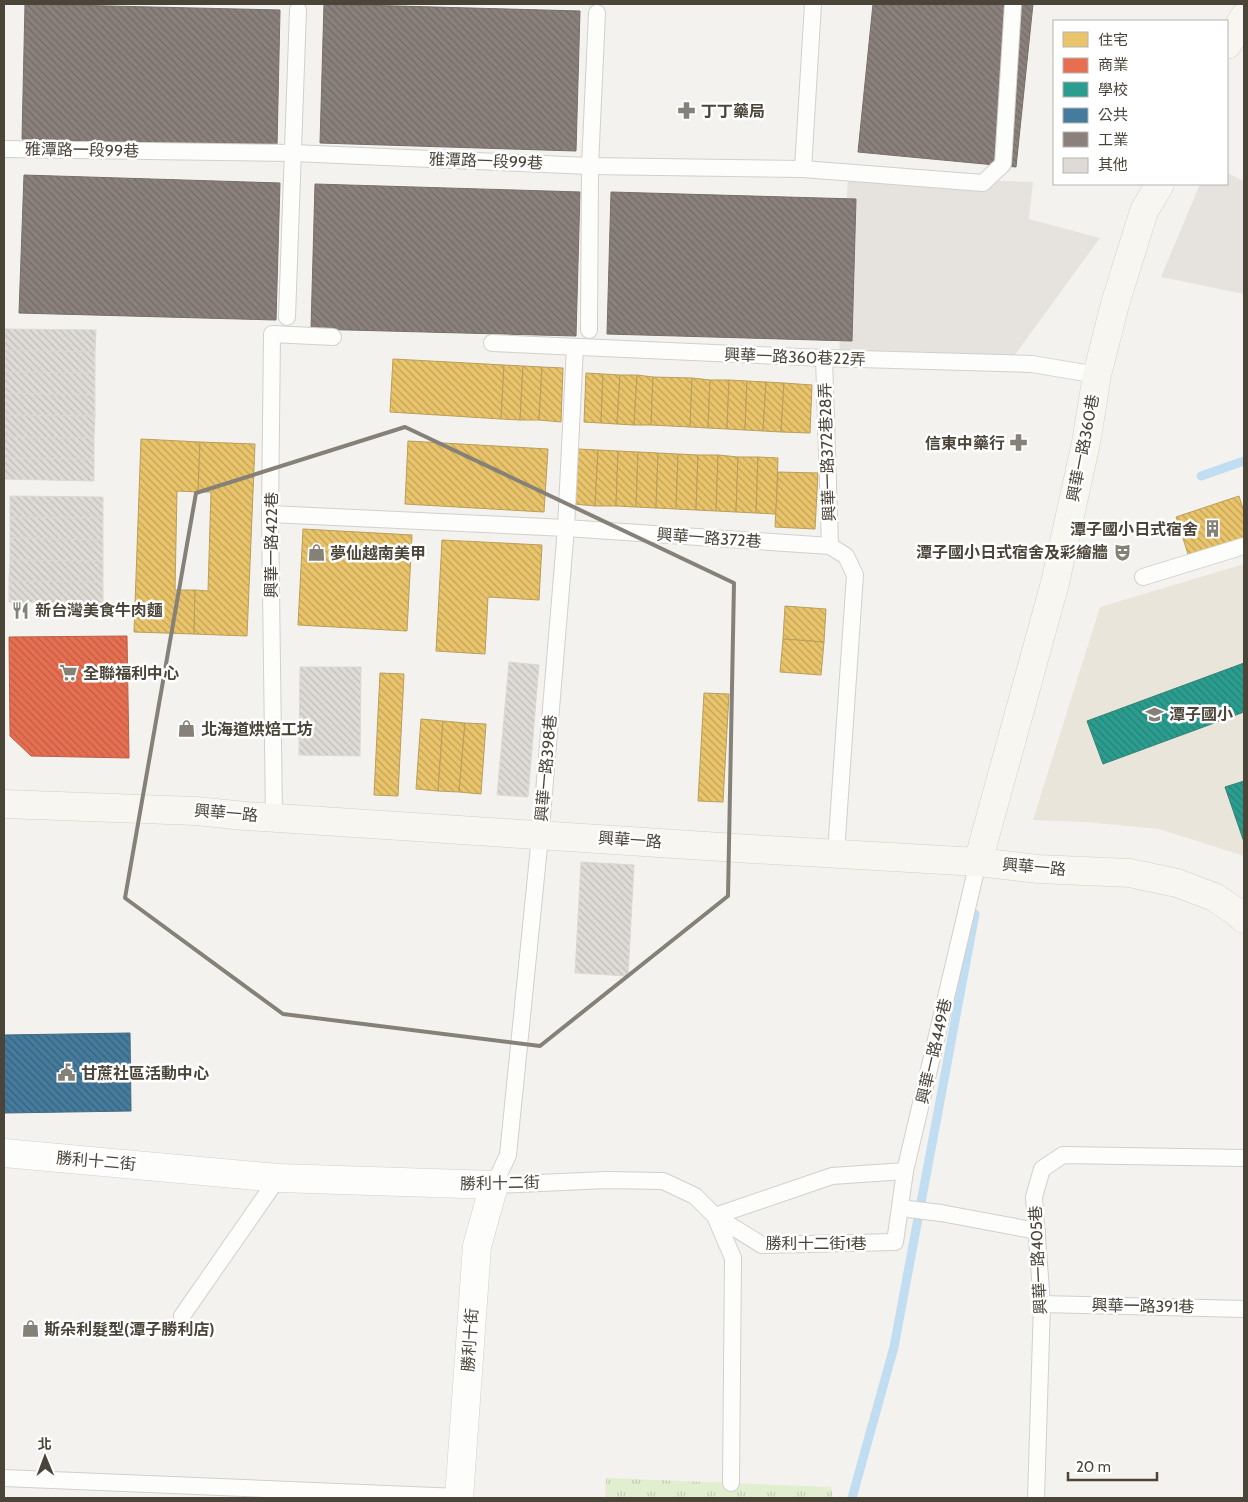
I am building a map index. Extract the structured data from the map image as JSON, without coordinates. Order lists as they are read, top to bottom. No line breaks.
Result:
{"streets":{"street":["興華一路360巷","興華一路","勝利十二街","勝利十街"],"lane":["雅潭路一段99巷","興華一路360巷22弄","興華一路372巷28弄","興華一路372巷","興華一路422巷","興華一路398巷","興華一路449巷","勝利十二街1巷","興華一路405巷","興華一路391巷"]},"crossings":[["興華一路360巷22弄","興華一路360巷"],["興華一路360巷22弄","興華一路372巷28弄"],["興華一路360巷22弄","興華一路398巷"],["興華一路360巷","興華一路"],["興華一路360巷","興華一路449巷"],["興華一路372巷28弄","興華一路372巷"],["興華一路372巷","興華一路422巷"],["興華一路372巷","興華一路398巷"],["興華一路422巷","興華一路"],["興華一路398巷","興華一路"],["興華一路398巷","勝利十二街"],["興華一路398巷","勝利十街"],["興華一路","興華一路449巷"],["興華一路449巷","勝利十二街1巷"],["勝利十二街","勝利十二街1巷"],["勝利十二街","勝利十街"],["興華一路405巷","興華一路391巷"]],"places":{"pharmacy":["丁丁藥局","信東中藥行"],"building":["潭子國小日式宿舍"],"theatre":["潭子國小日式宿舍及彩繪牆"],"shop":["夢仙越南美甲","北海道烘焙工坊","斯朵利髮型(潭子勝利店)"],"restaurant":["新台灣美食牛肉麵"],"supermarket":["全聯福利中心"],"school or university":["潭子國小"],"public building":["甘蔗社區活動中心"]},"legend":["住宅","商業","學校","公共","工業","其他"],"scale_bar":"20 m","north":"top"}
